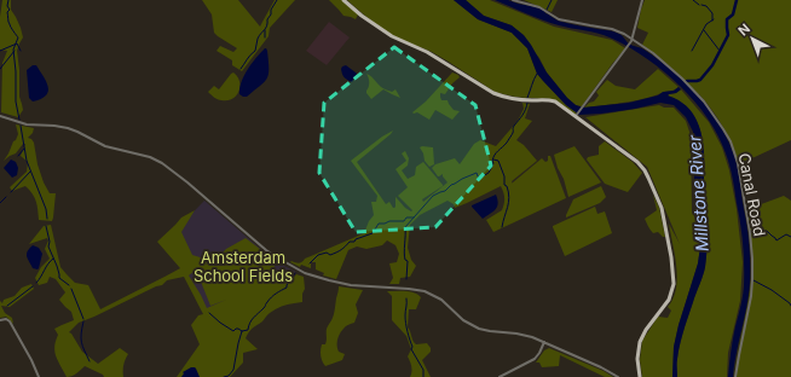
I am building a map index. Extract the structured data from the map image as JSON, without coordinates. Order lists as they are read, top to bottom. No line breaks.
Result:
{"streets":{"street":["Canal Road"]},"water":["Millstone River"],"parks":["Amsterdam School Fields"],"north":"top left"}
